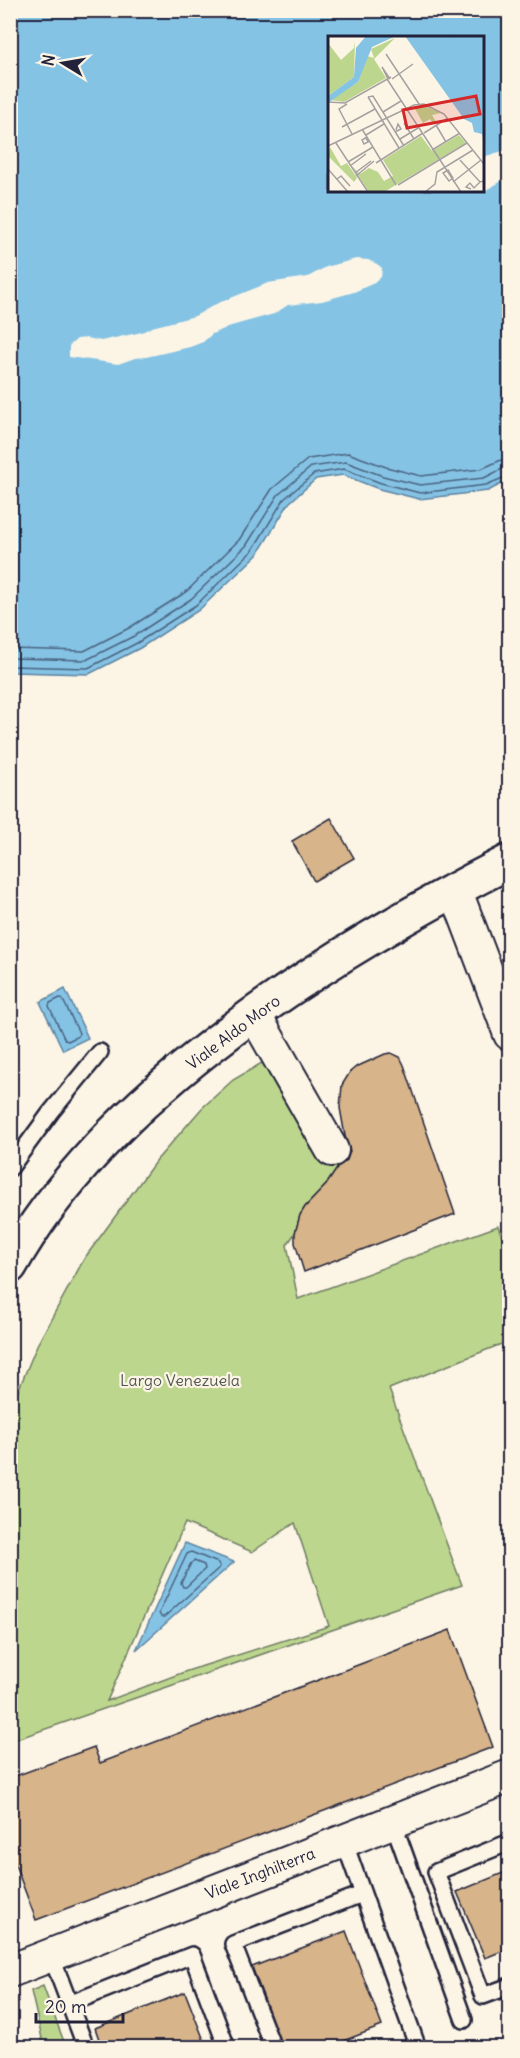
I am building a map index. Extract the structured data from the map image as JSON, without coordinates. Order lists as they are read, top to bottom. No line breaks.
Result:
{"streets":{"street":["Viale Aldo Moro","Viale Inghilterra"]},"parks":["Largo Venezuela"],"scale_bar":"20 m","north":"left"}
